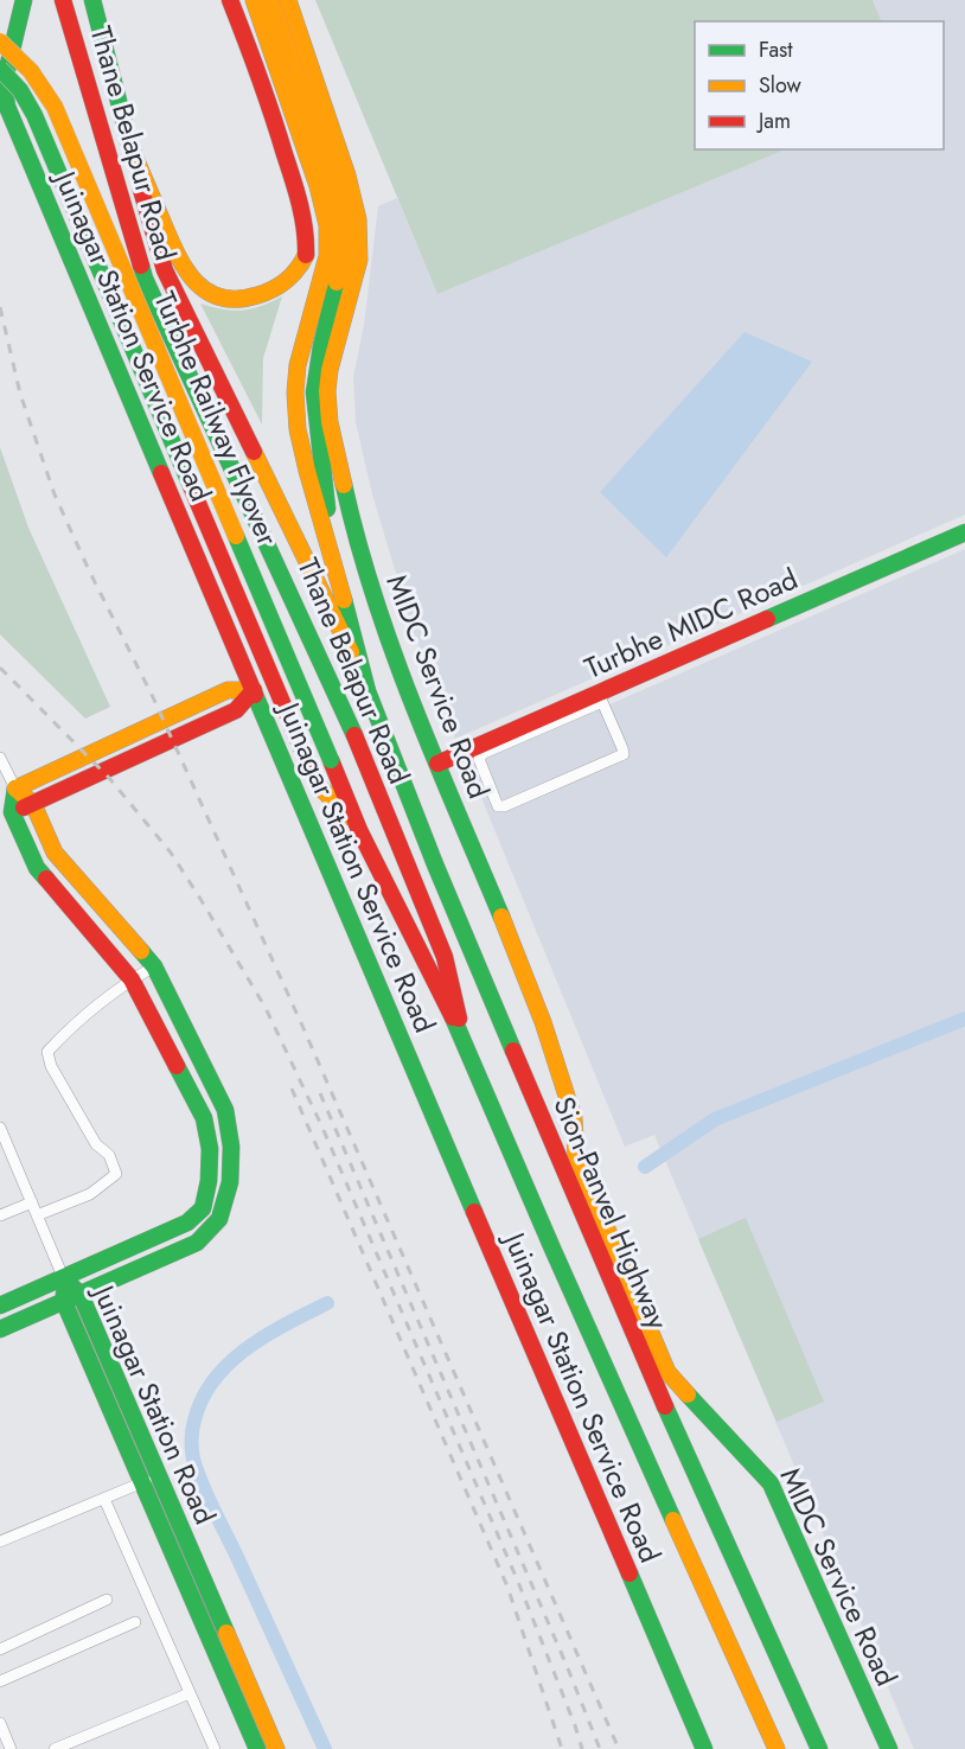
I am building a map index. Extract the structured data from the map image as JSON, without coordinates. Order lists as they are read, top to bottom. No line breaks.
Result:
{"streets":{"main road":["Thane Belapur Road","Juinagar Station Service Road","Turbhe Railway Flyover","Turbhe MIDC Road","MIDC Service Road","Sion-Panvel Highway","Juinagar Station Road"]},"crossings":[["Thane Belapur Road","Turbhe Railway Flyover"],["Thane Belapur Road","Sion-Panvel Highway"],["Turbhe Railway Flyover","Sion-Panvel Highway"],["Turbhe MIDC Road","MIDC Service Road"],["MIDC Service Road","Sion-Panvel Highway"]],"legend":["Fast","Slow","Jam"]}
